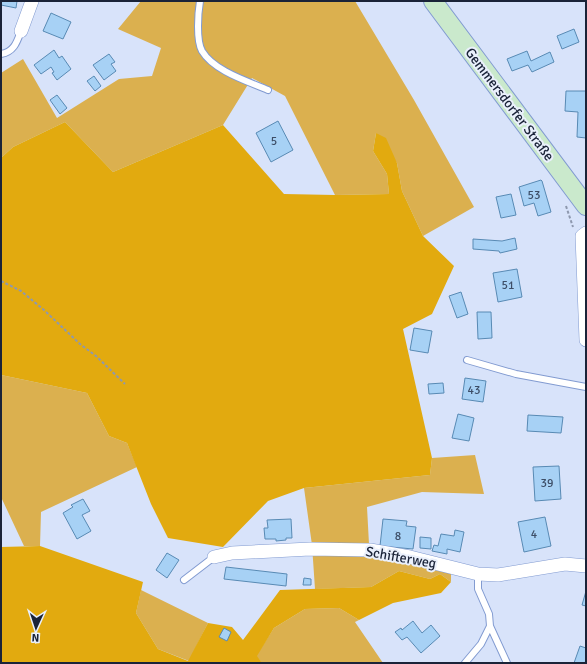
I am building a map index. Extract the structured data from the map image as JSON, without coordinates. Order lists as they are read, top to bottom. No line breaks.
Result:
{"streets":{"main road":["Gemmersdorfer Straße"],"street":["Schifterweg"]},"house_numbers":["5","53","51","43","39","4","8"],"north":"bottom"}
